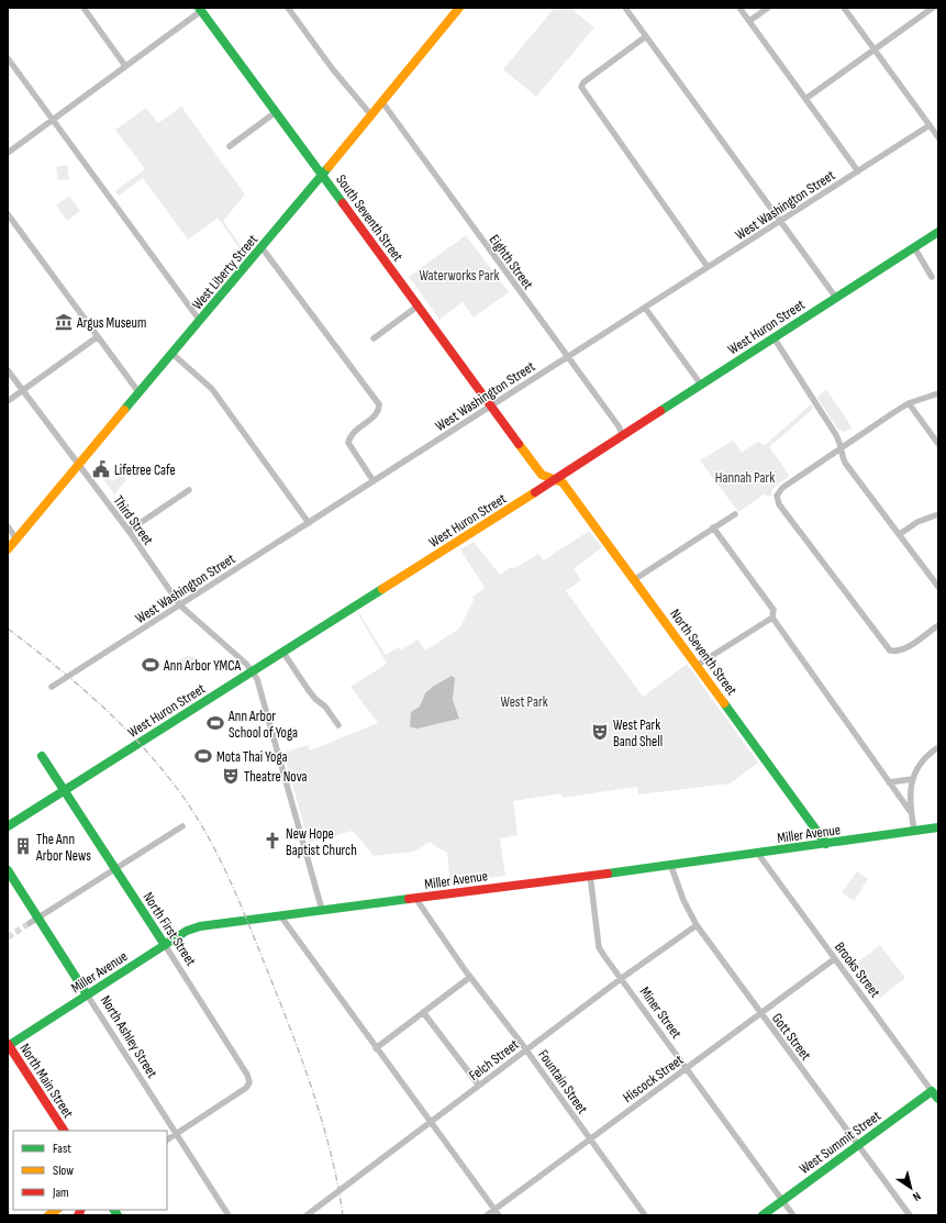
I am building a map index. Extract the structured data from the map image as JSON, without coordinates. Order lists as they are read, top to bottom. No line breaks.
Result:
{"streets":{"main road":["South Seventh Street","West Liberty Street","West Huron Street","North Seventh Street","Miller Avenue","North First Street","Brooks Street","North Ashley Street","North Main Street","West Summit Street"],"street":["West Washington Street","Eighth Street","Third Street","Miner Street","Gott Street","Felch Street","Hiscock Street","Fountain Street"]},"crossings":[["West Washington Street","South Seventh Street"],["West Washington Street","Eighth Street"],["West Washington Street","Third Street"],["South Seventh Street","West Liberty Street"],["South Seventh Street","West Huron Street"],["South Seventh Street","North Seventh Street"],["Eighth Street","West Liberty Street"],["Eighth Street","West Huron Street"],["West Liberty Street","Third Street"],["West Huron Street","Third Street"],["West Huron Street","North Seventh Street"],["West Huron Street","North First Street"],["Third Street","Miller Avenue"],["North Seventh Street","Miller Avenue"],["Miller Avenue","North First Street"],["Miller Avenue","Brooks Street"],["Miller Avenue","Miner Street"],["Miller Avenue","North Ashley Street"],["Miller Avenue","Gott Street"],["Miller Avenue","North Main Street"],["Miller Avenue","Fountain Street"],["North First Street","North Ashley Street"],["Brooks Street","Hiscock Street"],["Brooks Street","West Summit Street"],["Miner Street","Felch Street"],["Miner Street","Hiscock Street"],["Miner Street","West Summit Street"],["Gott Street","Felch Street"],["Gott Street","Hiscock Street"],["Gott Street","West Summit Street"],["Felch Street","Fountain Street"],["Hiscock Street","Fountain Street"]],"parks":["Waterworks Park","Hannah Park","West Park"],"places":{"museum":["Argus Museum"],"public building":["Lifetree Cafe"],"sports":["Ann Arbor YMCA","Ann Arbor School of Yoga","Mota Thai Yoga"],"theatre":["West Park Band Shell","Theatre Nova"],"church":["New Hope Baptist Church"],"building":["The Ann Arbor News"]},"legend":["Fast","Slow","Jam"],"north":"bottom right"}
